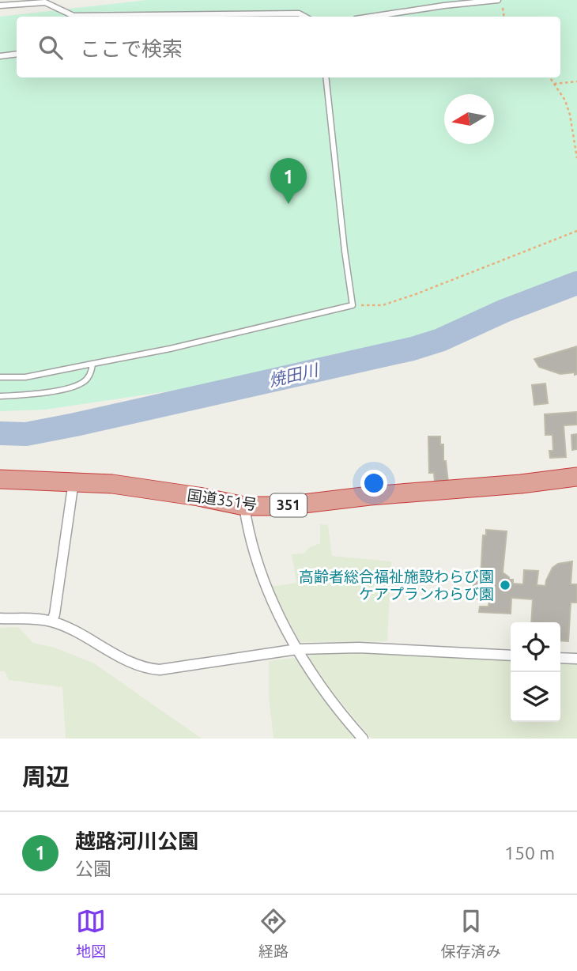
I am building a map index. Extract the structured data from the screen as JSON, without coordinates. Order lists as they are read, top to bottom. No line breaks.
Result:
{"streets":{"highway":["国道351号","351"]},"water":["焼田川"],"places":["高齢者総合福祉施設わらび園 ケアプランわらび園"],"north":"left","page":{"search":"ここで検索","pins":"1","heading":"周辺","list":[{"mark":"1","name":"越路河川公園","note":"公園","value":"150 m"}],"nav":["地図","経路","保存済み"]}}
